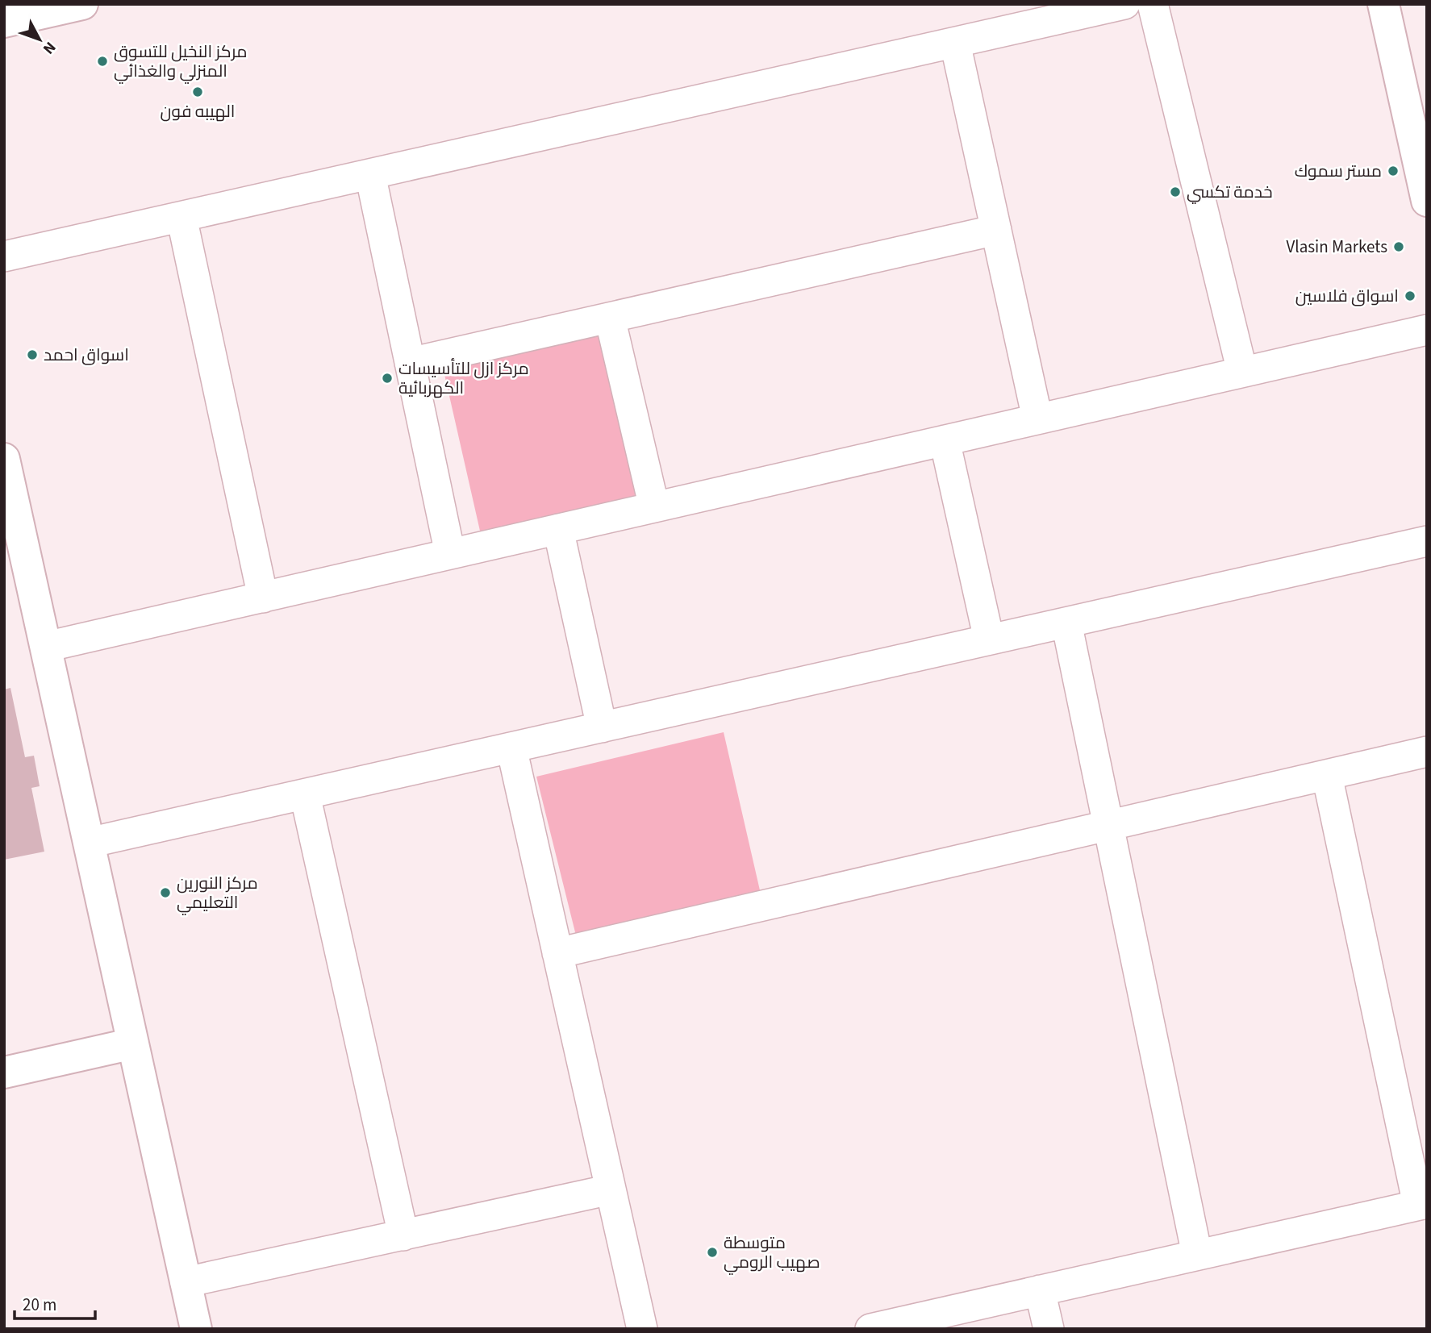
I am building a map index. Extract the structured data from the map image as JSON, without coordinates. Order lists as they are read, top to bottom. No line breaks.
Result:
{"places":["مركز النخيل للتسوق المنزلي والغذائي","الهيبه فون","مستر سموك","خدمة تكسي","Vlasin Markets","اسواق فلاسين","اسواق احمد","مركز ازل للتأسيسات الكهربائية","مركز النورين التعليمي","متوسطة صهيب الرومي"],"scale_bar":"20 m","north":"bottom right"}
